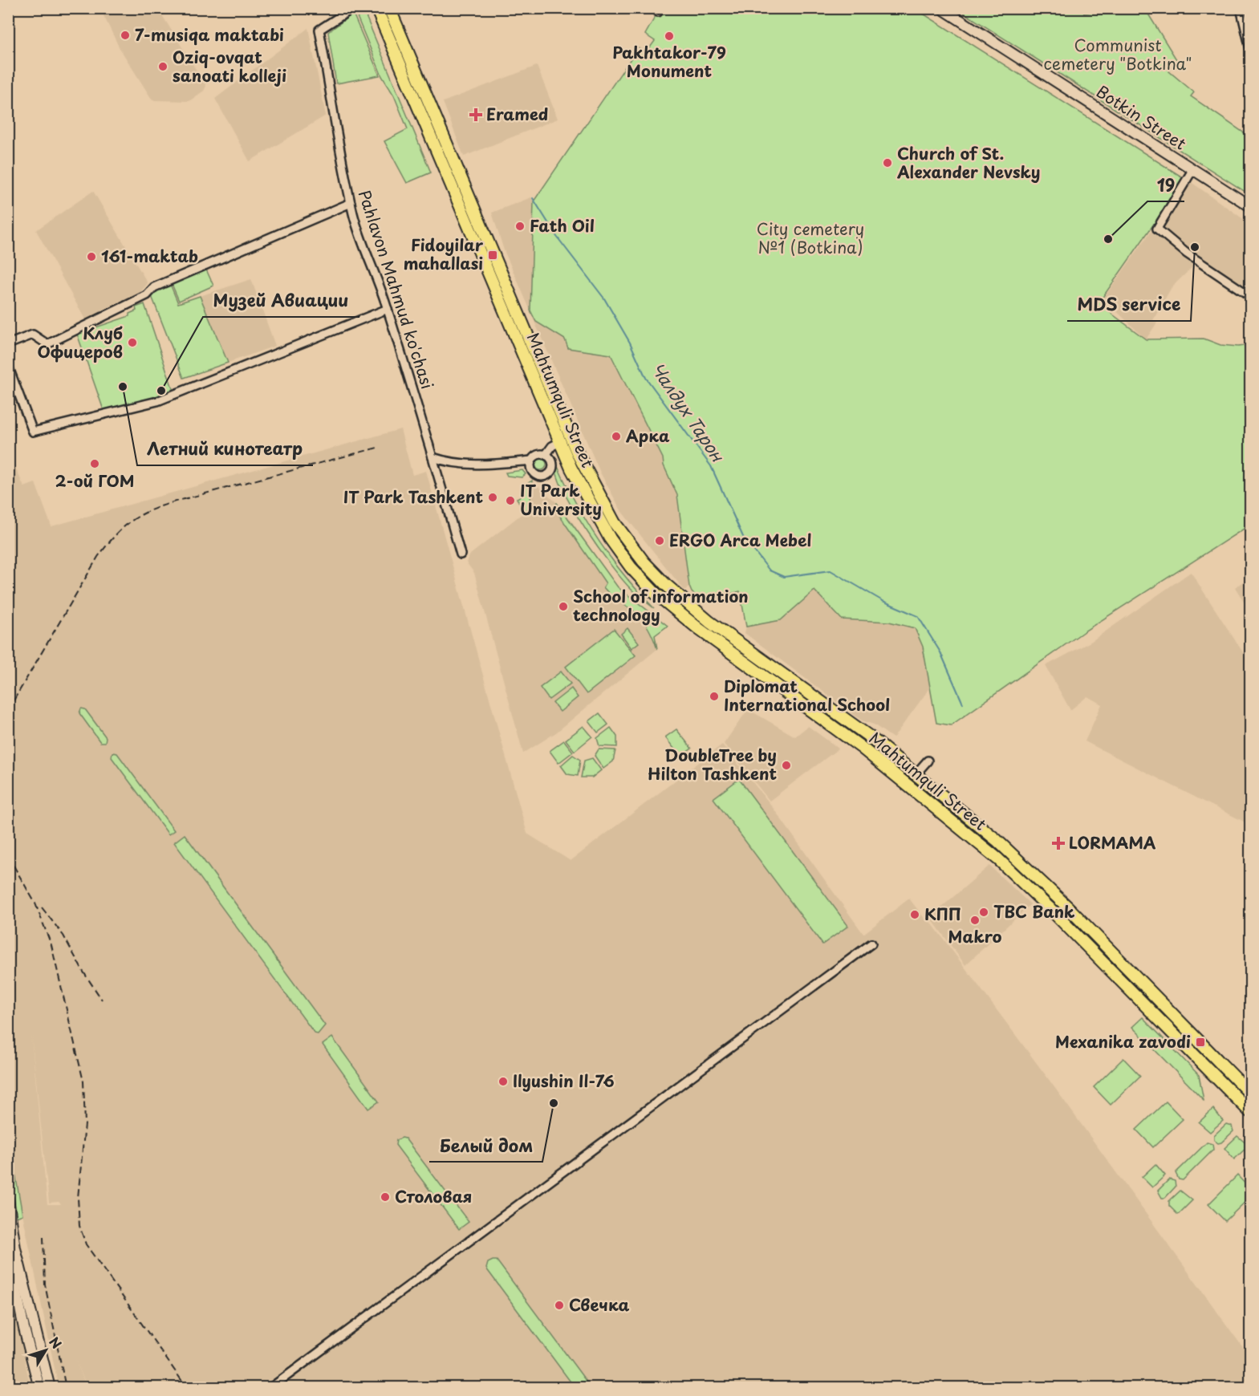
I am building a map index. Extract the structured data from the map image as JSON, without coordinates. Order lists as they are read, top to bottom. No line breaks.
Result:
{"streets":{"main road":["Mahtumquli Street"],"street":["Botkin Street","Pahlavon Mahmud ko'chasi"]},"water":["Чалдух Тарон"],"parks":["Communist cemetery \"Botkina\"","City cemetery №1 (Botkina)"],"places":{"other":["7-musiqa maktabi","Pakhtakor-79 Monument","Oziq-ovqat sanoati kolleji","Church of St. Alexander Nevsky","Fath Oil","19","MDS service","161-maktab","Клуб Офицеров","Летний кинотеатр","Музей Авиации","Арка","2-ой ГОМ","IT Park Tashkent","IT Park University","ERGO Arca Mebel","School of information technology","Diplomat International School","DoubleTree by Hilton Tashkent","TBC Bank","КПП","Makro","Ilyushin Il-76","Белый дом","Столовая","Свечка"],"health":["Eramed","LORMAMA"],"transit":["Fidoyilar mahallasi","Mexanika zavodi"]},"north":"top right"}
